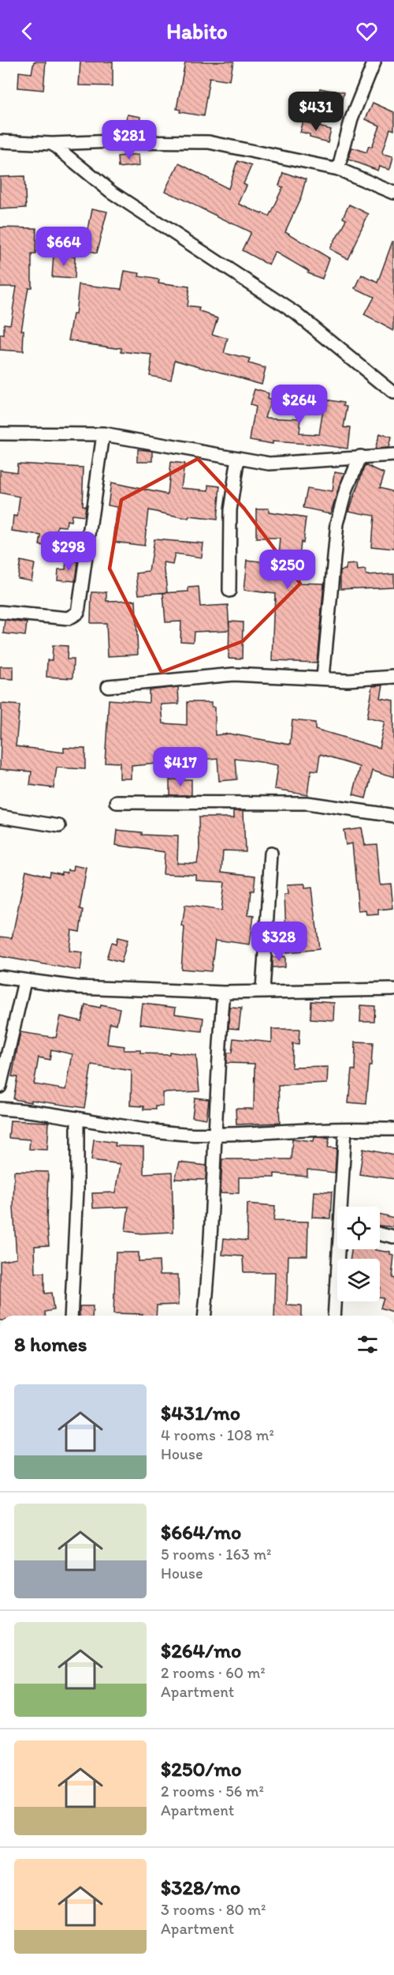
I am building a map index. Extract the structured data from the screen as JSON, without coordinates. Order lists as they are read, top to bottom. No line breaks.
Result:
{"page":{"header":"Habito","price":["$431","$281","$664","$264","$298","$250","$417","$328"],"heading":"8 homes","list":[{"name":"$431/mo","note":"4 rooms · 108 m² · House"},{"name":"$664/mo","note":"5 rooms · 163 m² · House"},{"name":"$264/mo","note":"2 rooms · 60 m² · Apartment"},{"name":"$250/mo","note":"2 rooms · 56 m² · Apartment"},{"name":"$328/mo","note":"3 rooms · 80 m² · Apartment"}]}}
